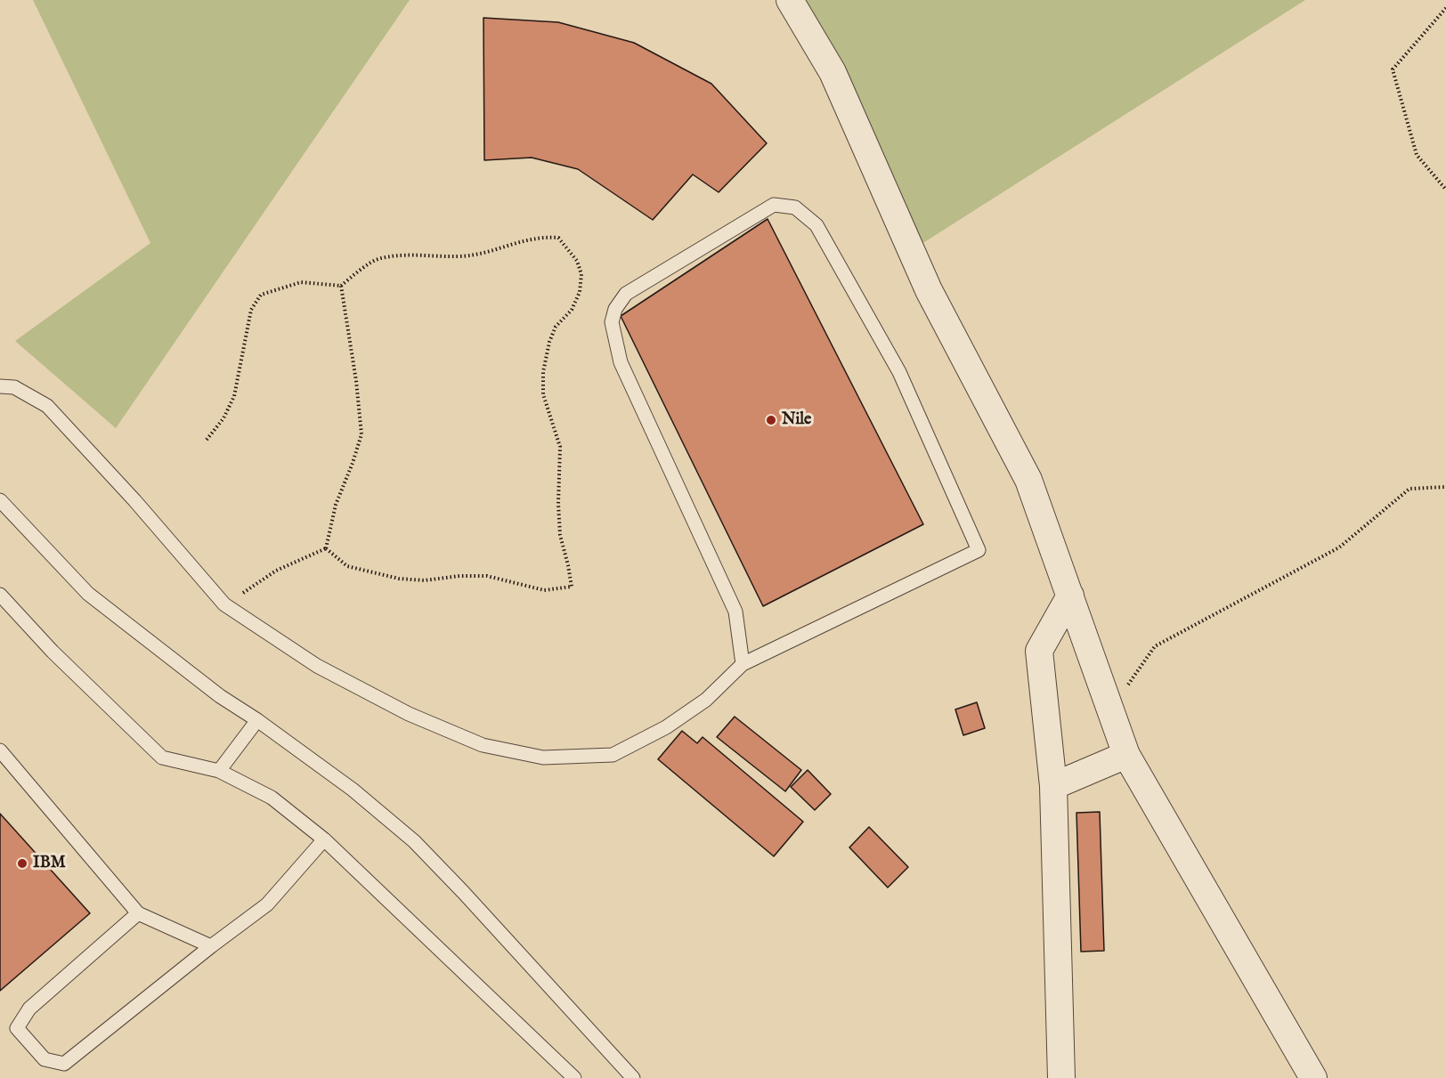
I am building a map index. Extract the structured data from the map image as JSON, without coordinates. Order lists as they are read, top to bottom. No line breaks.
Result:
{"places":["Nile","IBM"]}
